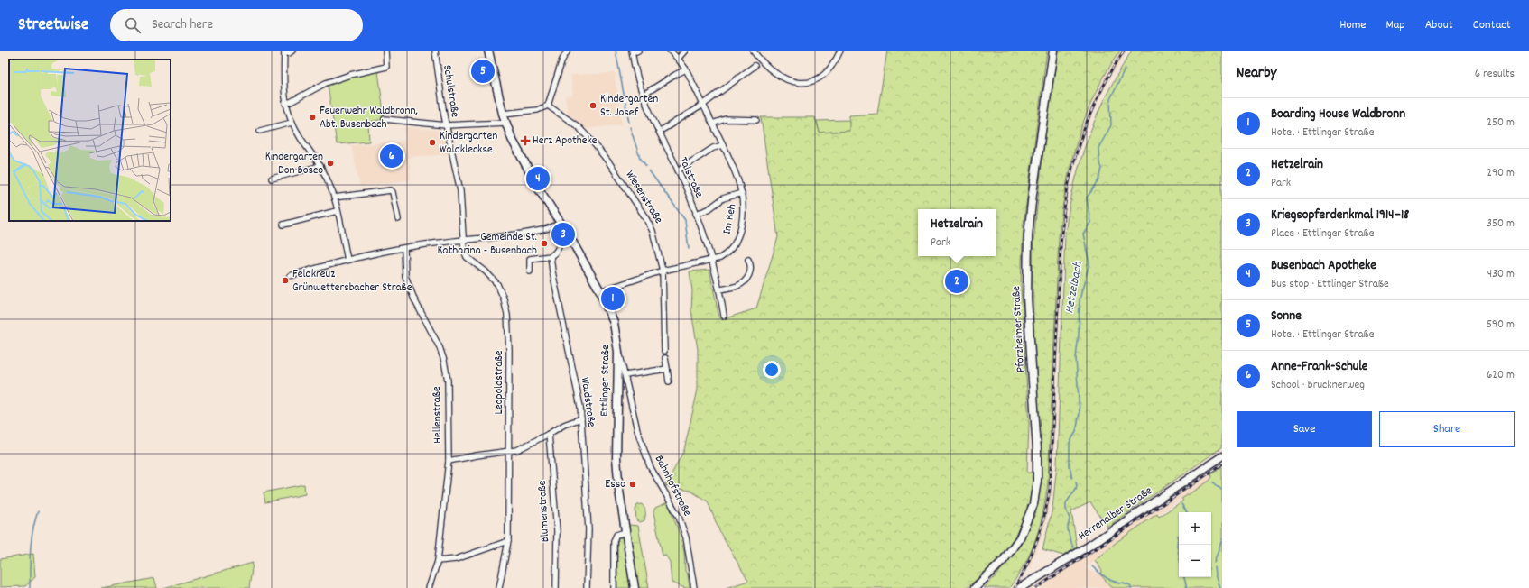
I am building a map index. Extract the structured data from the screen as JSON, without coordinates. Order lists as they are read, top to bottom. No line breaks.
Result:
{"streets":{"main road":["Pforzheimer Straße","Ettlinger Straße","Herrenalber Straße"],"street":["Schulstraße","Talstraße","Wiesenstraße","Im Reh","Leopoldstraße","Waldstraße","Hellenstraße","Bahnhofstraße","Blumenstraße"]},"crossings":[["Schulstraße","Leopoldstraße"],["Talstraße","Im Reh"],["Wiesenstraße","Im Reh"],["Im Reh","Ettlinger Straße"],["Ettlinger Straße","Bahnhofstraße"]],"water":["Hetzelbach"],"places":{"other":["Kindergarten St. Josef","Feuerwehr Waldbronn, Abt. Busenbach","Kindergarten Waldkleckse","Kindergarten Don Bosco","Gemeinde St. Katharina - Busenbach","Feldkreuz Grünwettersbacher Straße","Esso"],"health":["Herz Apotheke"]},"page":{"header":"Streetwise","search":"Search here","nav":["Home","Map","About","Contact"],"heading":["Nearby","6 results"],"pins":["5","6","4","3","2","1"],"list":[{"mark":"1","name":"Boarding House Waldbronn","note":"Hotel · Ettlinger Straße","value":"250 m"},{"mark":"2","name":"Hetzelrain","note":"Park","value":"290 m"},{"mark":"3","name":"Kriegsopferdenkmal 1914–18","note":"Place · Ettlinger Straße","value":"350 m"},{"mark":"4","name":"Busenbach Apotheke","note":"Bus stop · Ettlinger Straße","value":"430 m"},{"mark":"5","name":"Sonne","note":"Hotel · Ettlinger Straße","value":"590 m"},{"mark":"6","name":"Anne-Frank-Schule","note":"School · Brucknerweg","value":"620 m"}],"popup":["Hetzelrain","Park"],"buttons":["Save","Share"],"map_buttons":["+","−"]}}
